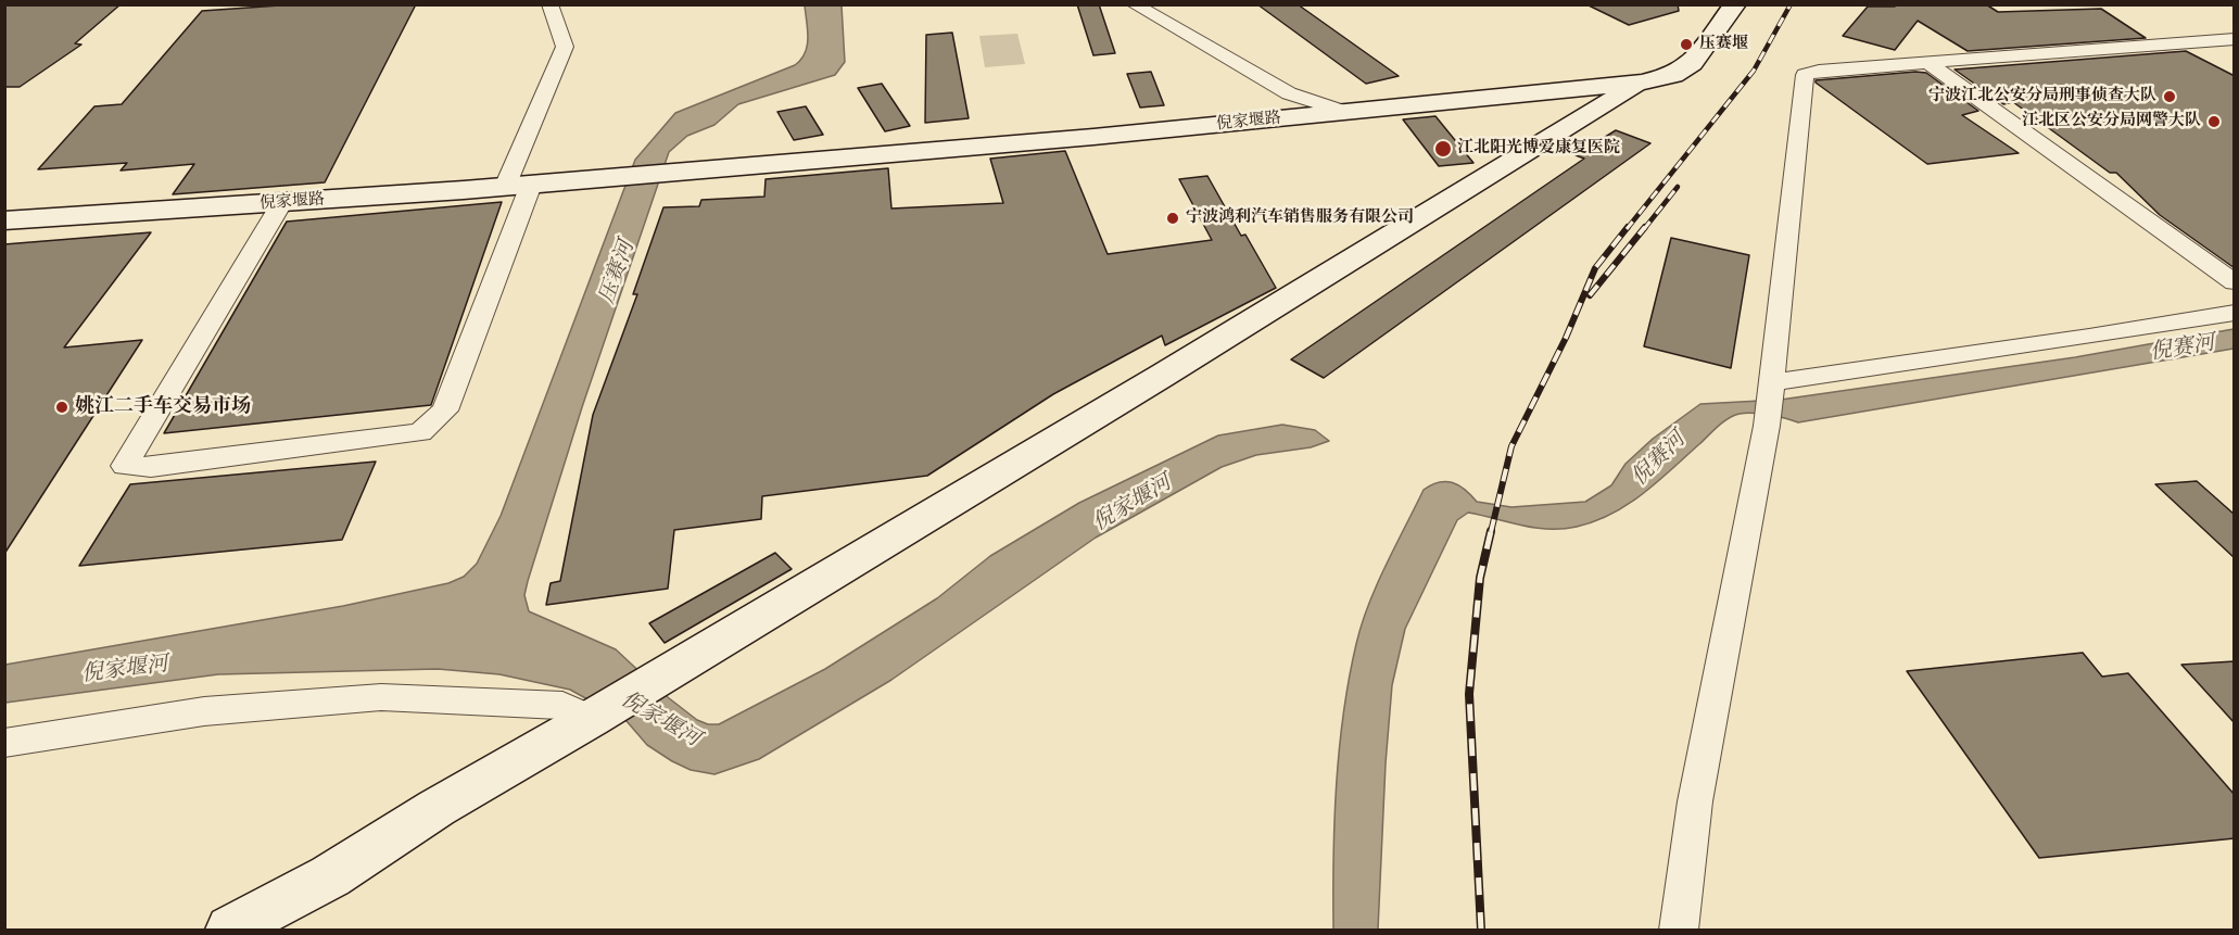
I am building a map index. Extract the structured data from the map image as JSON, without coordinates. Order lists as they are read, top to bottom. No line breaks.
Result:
{"streets":{"main road":["倪家堰路"]},"water":["压赛河","倪赛河","倪家堰河"],"places":["压赛堰","宁波江北公安分局刑事侦查大队","江北区公安分局网警大队","江北阳光博爱康复医院","宁波鸿利汽车销售服务有限公司","姚江二手车交易市场"]}
